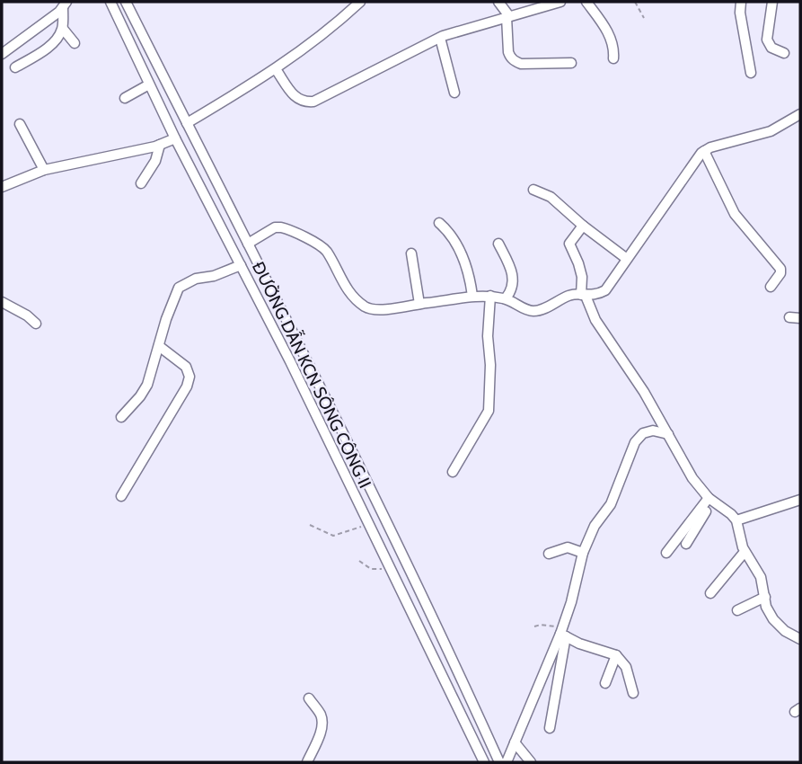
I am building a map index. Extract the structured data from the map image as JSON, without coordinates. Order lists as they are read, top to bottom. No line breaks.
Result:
{"streets":{"street":["ĐƯỜNG DẪN KCN SÔNG CÔNG II"]}}
